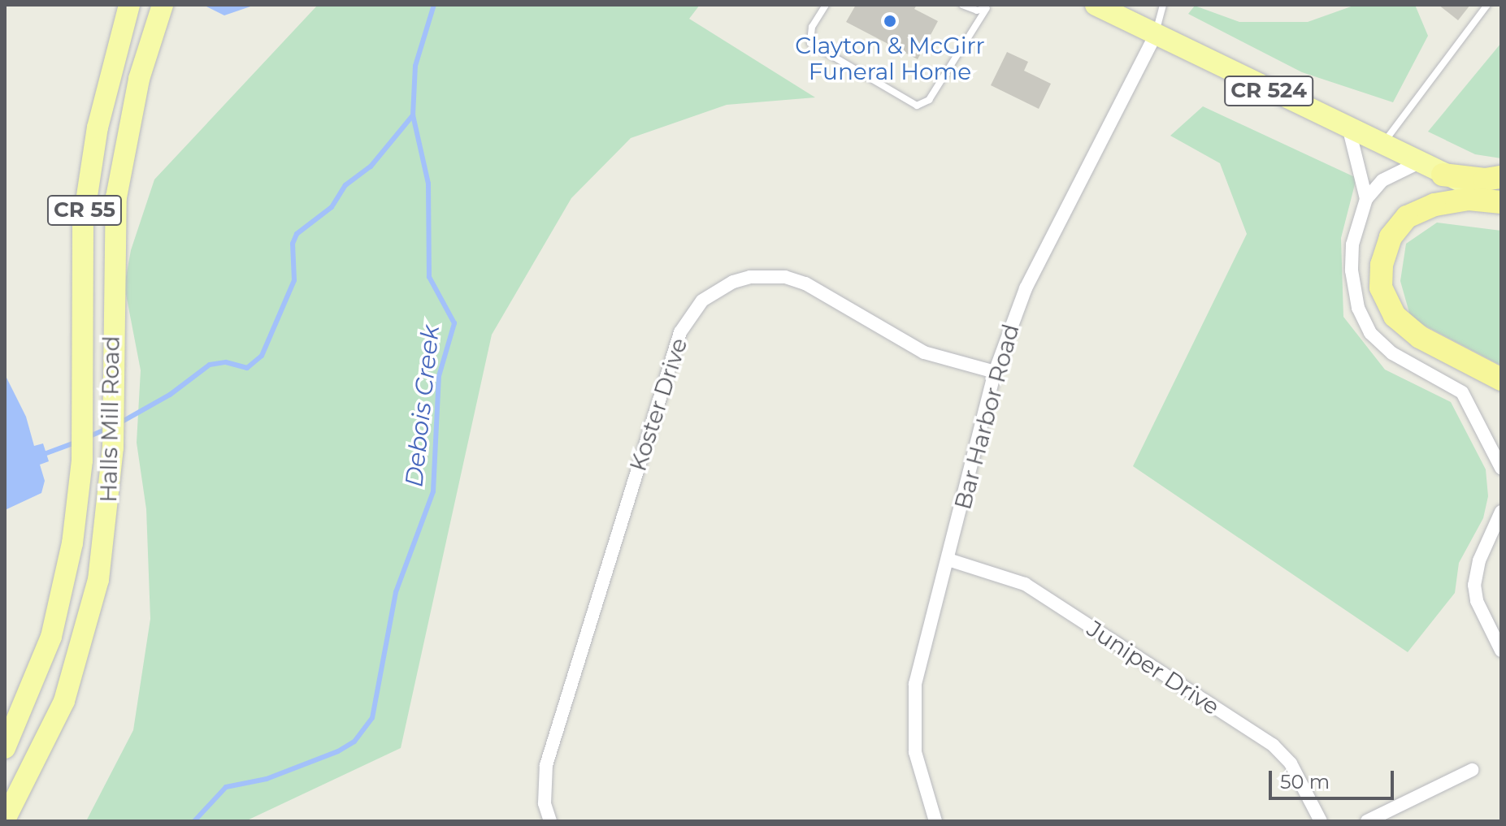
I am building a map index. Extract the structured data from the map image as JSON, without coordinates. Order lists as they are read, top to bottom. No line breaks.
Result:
{"streets":{"main road":["CR 524","CR 55","Halls Mill Road"],"street":["Koster Drive","Bar Harbor Road","Juniper Drive"]},"crossings":[["CR 524","Bar Harbor Road"],["Koster Drive","Bar Harbor Road"],["Bar Harbor Road","Juniper Drive"]],"water":["Debois Creek"],"places":["Clayton & McGirr Funeral Home"],"scale_bar":"50 m"}
